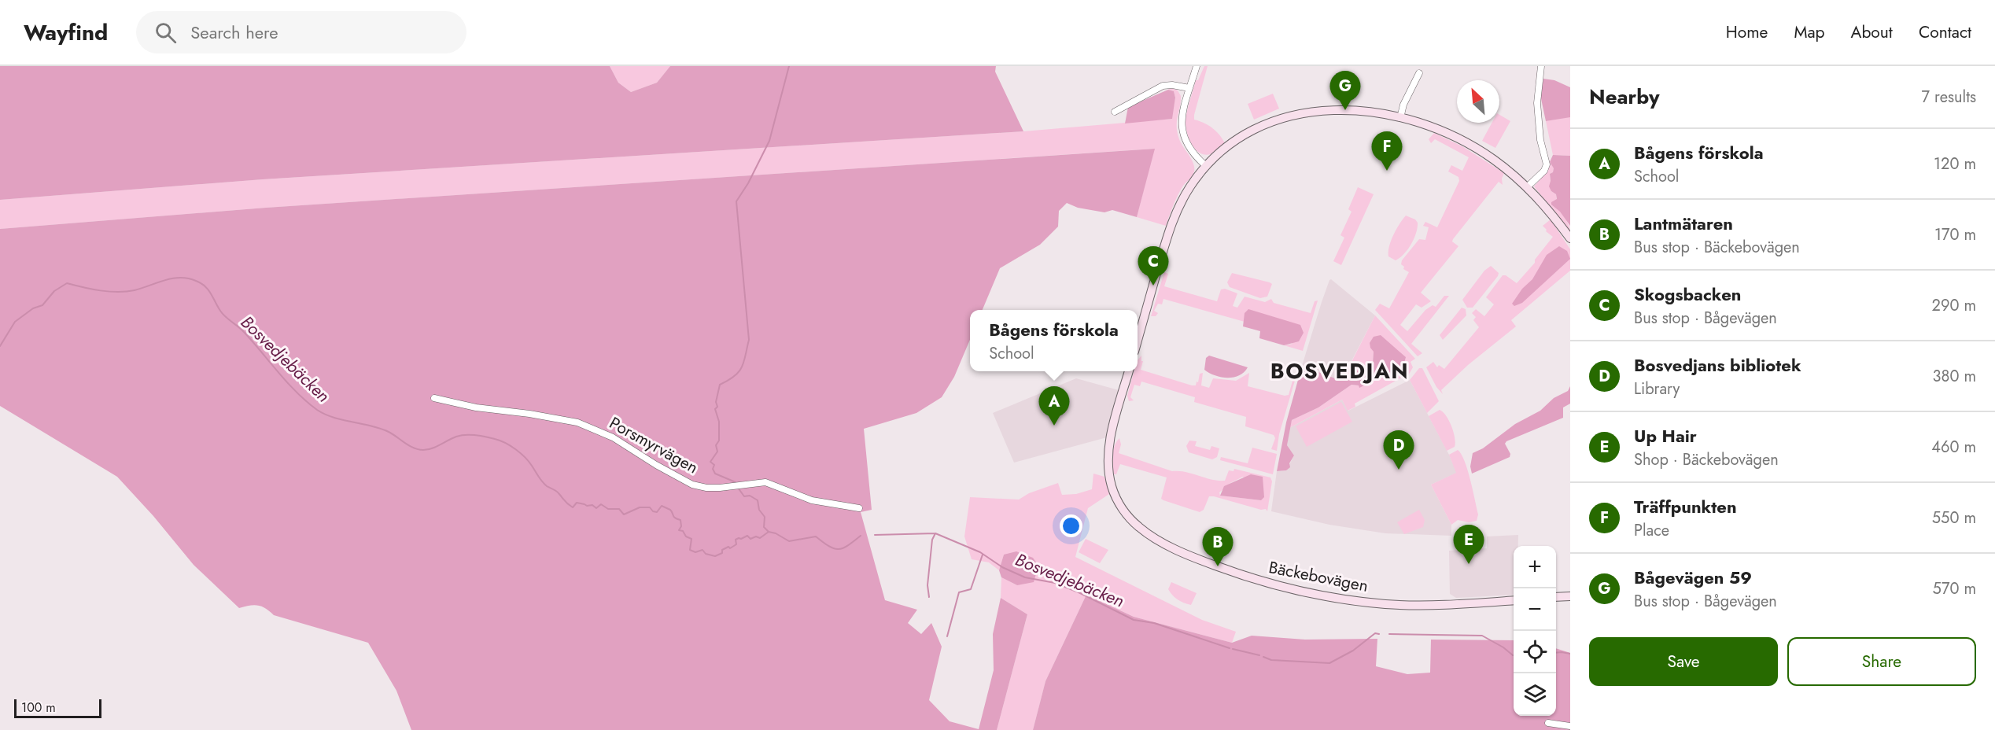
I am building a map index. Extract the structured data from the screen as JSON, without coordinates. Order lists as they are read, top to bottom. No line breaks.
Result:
{"streets":{"street":["Porsmyrvägen","Bäckebovägen"]},"districts":["BOSVEDJAN"],"water":["Bosvedjebäcken"],"scale_bar":"100 m","north":"top left","page":{"header":"Wayfind","search":"Search here","nav":["Home","Map","About","Contact"],"heading":["Nearby","7 results"],"pins":["G","F","C","A","D","E","B"],"list":[{"mark":"A","name":"Bågens förskola","note":"School","value":"120 m"},{"mark":"B","name":"Lantmätaren","note":"Bus stop · Bäckebovägen","value":"170 m"},{"mark":"C","name":"Skogsbacken","note":"Bus stop · Bågevägen","value":"290 m"},{"mark":"D","name":"Bosvedjans bibliotek","note":"Library","value":"380 m"},{"mark":"E","name":"Up Hair","note":"Shop · Bäckebovägen","value":"460 m"},{"mark":"F","name":"Träffpunkten","note":"Place","value":"550 m"},{"mark":"G","name":"Bågevägen 59","note":"Bus stop · Bågevägen","value":"570 m"}],"popup":["Bågens förskola","School"],"map_buttons":["+","−"],"buttons":["Save","Share"],"scale":"100 m"}}
